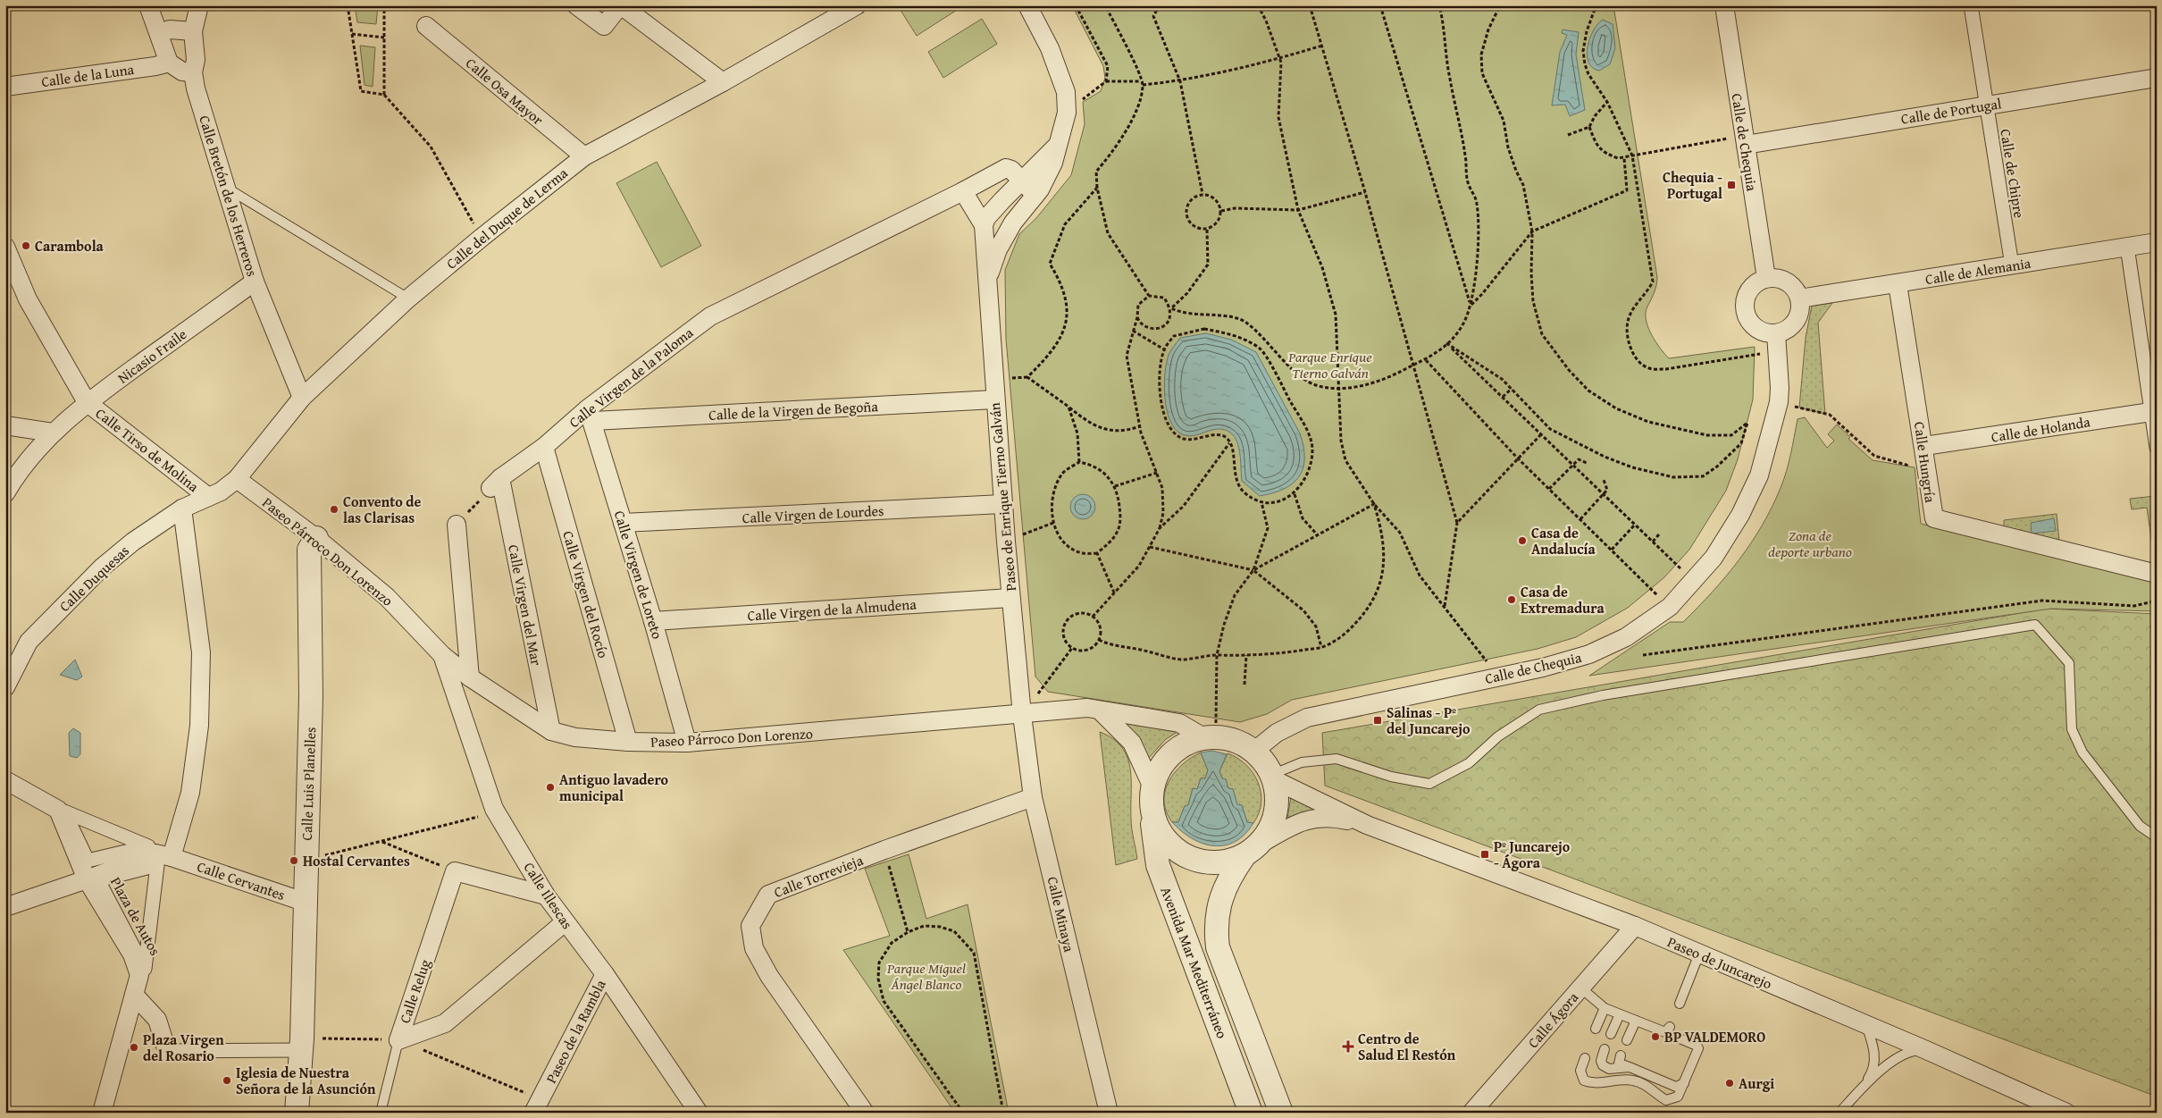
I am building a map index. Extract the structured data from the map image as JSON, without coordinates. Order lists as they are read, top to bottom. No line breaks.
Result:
{"streets":{"street":["Calle de la Luna","Calle Osa Mayor","Calle de Portugal","Calle de Chequia","Calle de Chipre","Calle Bretón de los Herreros","Calle del Duque de Lerma","Calle de Alemania","Nicasio Fraile","Calle Virgen de la Paloma","Calle de la Virgen de Begoña","Calle de Holanda","Calle Tirso de Molina","Calle Hungría","Paseo de Enrique Tierno Galván","Calle Virgen de Lourdes","Paseo Párroco Don Lorenzo","Calle Virgen de Loreto","Calle Duquesas","Calle Virgen del Rocío","Calle Virgen del Mar","Calle Virgen de la Almudena","Calle Luis Planelles","Calle Torrevieja","Calle Cervantes","Calle Illescas","Calle Minaya","Plaza de Autos","Avenida Mar Mediterráneo","Paseo de Juncarejo","Calle Relug","Calle Ágora","Paseo de la Rambla"]},"crossings":[["Calle Osa Mayor","Calle del Duque de Lerma"],["Calle de Portugal","Calle de Chequia"],["Calle de Portugal","Calle de Chipre"],["Calle de Chequia","Calle de Alemania"],["Calle de Chequia","Paseo Párroco Don Lorenzo"],["Calle de Chequia","Avenida Mar Mediterráneo"],["Calle de Chequia","Paseo de Juncarejo"],["Calle de Chipre","Calle de Alemania"],["Calle Bretón de los Herreros","Calle del Duque de Lerma"],["Calle Bretón de los Herreros","Nicasio Fraile"],["Calle del Duque de Lerma","Calle Tirso de Molina"],["Calle del Duque de Lerma","Paseo Párroco Don Lorenzo"],["Calle del Duque de Lerma","Calle Duquesas"],["Calle de Alemania","Calle Hungría"],["Nicasio Fraile","Calle Tirso de Molina"],["Calle Virgen de la Paloma","Calle de la Virgen de Begoña"],["Calle Virgen de la Paloma","Paseo de Enrique Tierno Galván"],["Calle Virgen de la Paloma","Calle Virgen de Loreto"],["Calle Virgen de la Paloma","Calle Virgen del Rocío"],["Calle Virgen de la Paloma","Calle Virgen del Mar"],["Calle de la Virgen de Begoña","Paseo de Enrique Tierno Galván"],["Calle de la Virgen de Begoña","Calle Virgen de Loreto"],["Calle de Holanda","Calle Hungría"],["Calle Tirso de Molina","Calle Duquesas"],["Paseo de Enrique Tierno Galván","Calle Virgen de Lourdes"],["Paseo de Enrique Tierno Galván","Paseo Párroco Don Lorenzo"],["Paseo de Enrique Tierno Galván","Calle Virgen de la Almudena"],["Paseo de Enrique Tierno Galván","Calle Minaya"],["Calle Virgen de Lourdes","Calle Virgen de Loreto"],["Paseo Párroco Don Lorenzo","Calle Virgen de Loreto"],["Paseo Párroco Don Lorenzo","Calle Virgen del Rocío"],["Paseo Párroco Don Lorenzo","Calle Virgen del Mar"],["Paseo Párroco Don Lorenzo","Calle Luis Planelles"],["Paseo Párroco Don Lorenzo","Calle Illescas"],["Paseo Párroco Don Lorenzo","Calle Minaya"],["Paseo Párroco Don Lorenzo","Avenida Mar Mediterráneo"],["Paseo Párroco Don Lorenzo","Paseo de Juncarejo"],["Calle Virgen de Loreto","Calle Virgen de la Almudena"],["Calle Luis Planelles","Calle Cervantes"],["Calle Torrevieja","Calle Minaya"],["Calle Cervantes","Plaza de Autos"],["Calle Illescas","Paseo de la Rambla"],["Avenida Mar Mediterráneo","Paseo de Juncarejo"],["Paseo de Juncarejo","Calle Ágora"]],"parks":["Parque Enrique Tierno Galván","Zona de deporte urbano","Parque Miguel Ángel Blanco"],"places":{"transit":["Chequia - Portugal","Salinas - Pº del Juncarejo","Pº Juncarejo - Ágora"],"other":["Carambola","Convento de las Clarisas","Casa de Andalucía","Casa de Extremadura","Antiguo lavadero municipal","Hostal Cervantes","BP VALDEMORO","Plaza Virgen del Rosario","Iglesia de Nuestra Señora de la Asunción","Aurgi"],"health":["Centro de Salud El Restón"]}}
